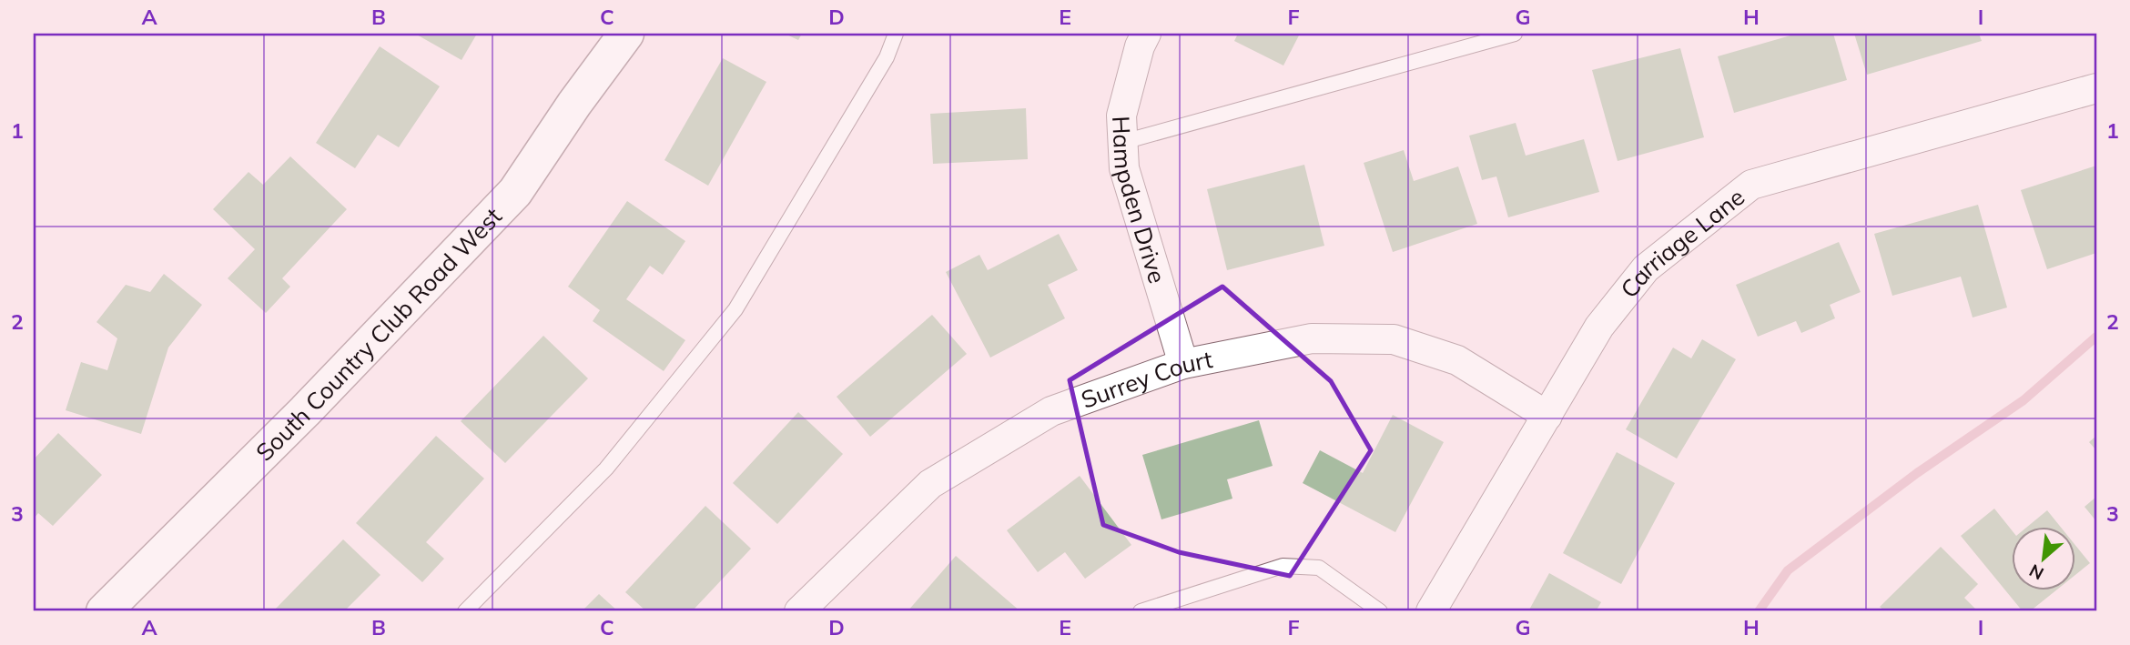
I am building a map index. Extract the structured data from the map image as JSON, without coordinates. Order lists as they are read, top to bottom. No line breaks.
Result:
{"streets":{"street":["Hampden Drive","Carriage Lane","South Country Club Road West","Surrey Court"]},"crossings":[["Hampden Drive","Surrey Court"],["Carriage Lane","Surrey Court"]],"north":"bottom left","grid":{"columns":["A","B","C","D","E","F","G","H","I"],"rows":["1","2","3"]}}
